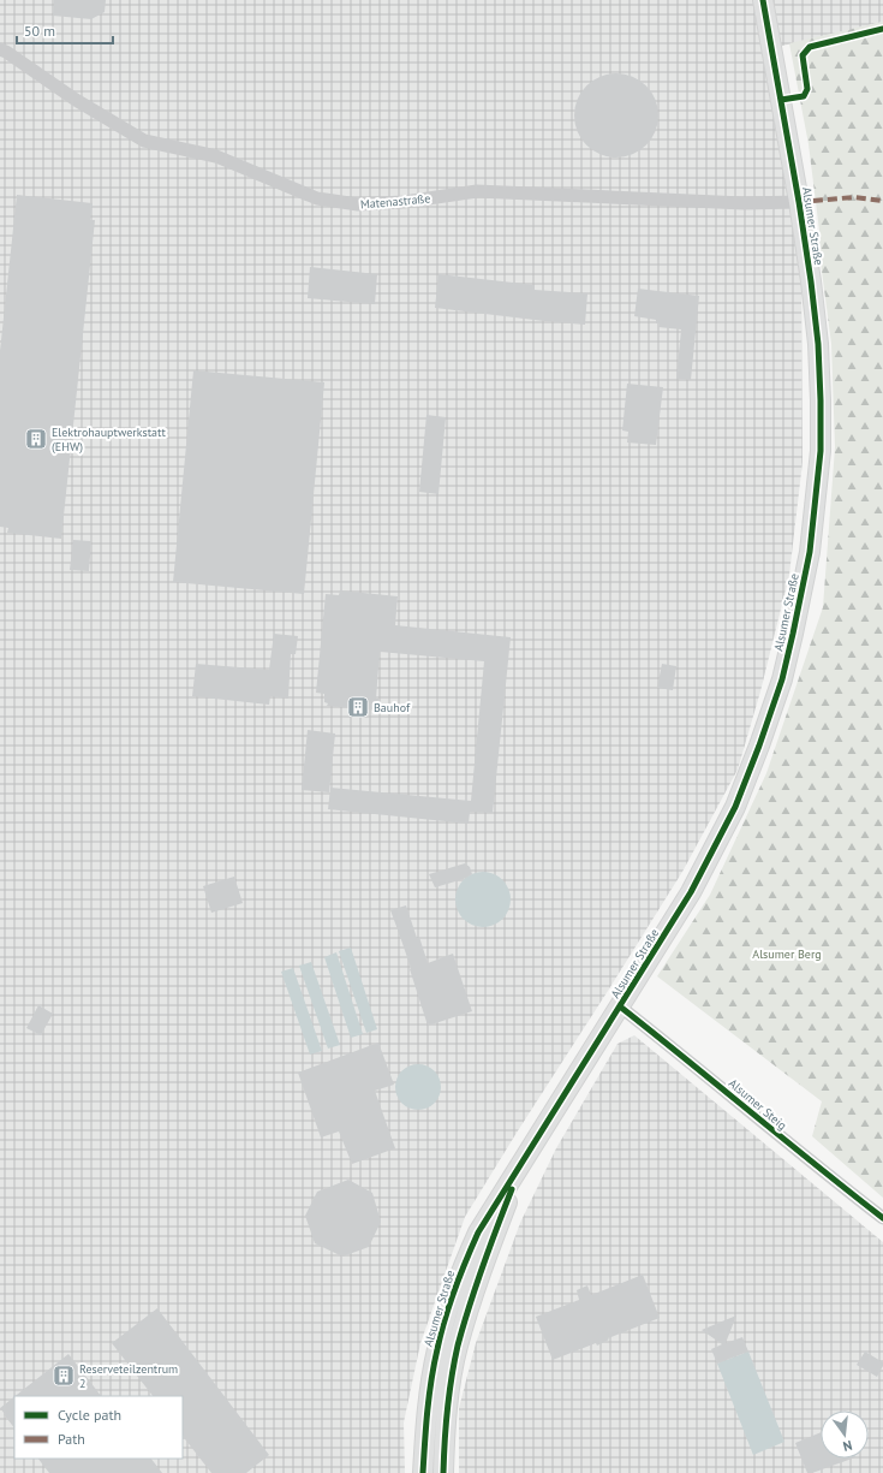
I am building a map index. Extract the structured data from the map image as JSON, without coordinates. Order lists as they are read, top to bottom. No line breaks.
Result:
{"streets":{"street":["Matenastraße","Alsumer Straße","Alsumer Steig"]},"crossings":[["Matenastraße","Alsumer Straße"],["Alsumer Straße","Alsumer Steig"]],"parks":["Alsumer Berg"],"places":{"building":["Elektrohauptwerkstatt (EHW)","Bauhof","Reserveteilzentrum 2"]},"legend":["Cycle path","Path"],"scale_bar":"50 m","north":"bottom"}
